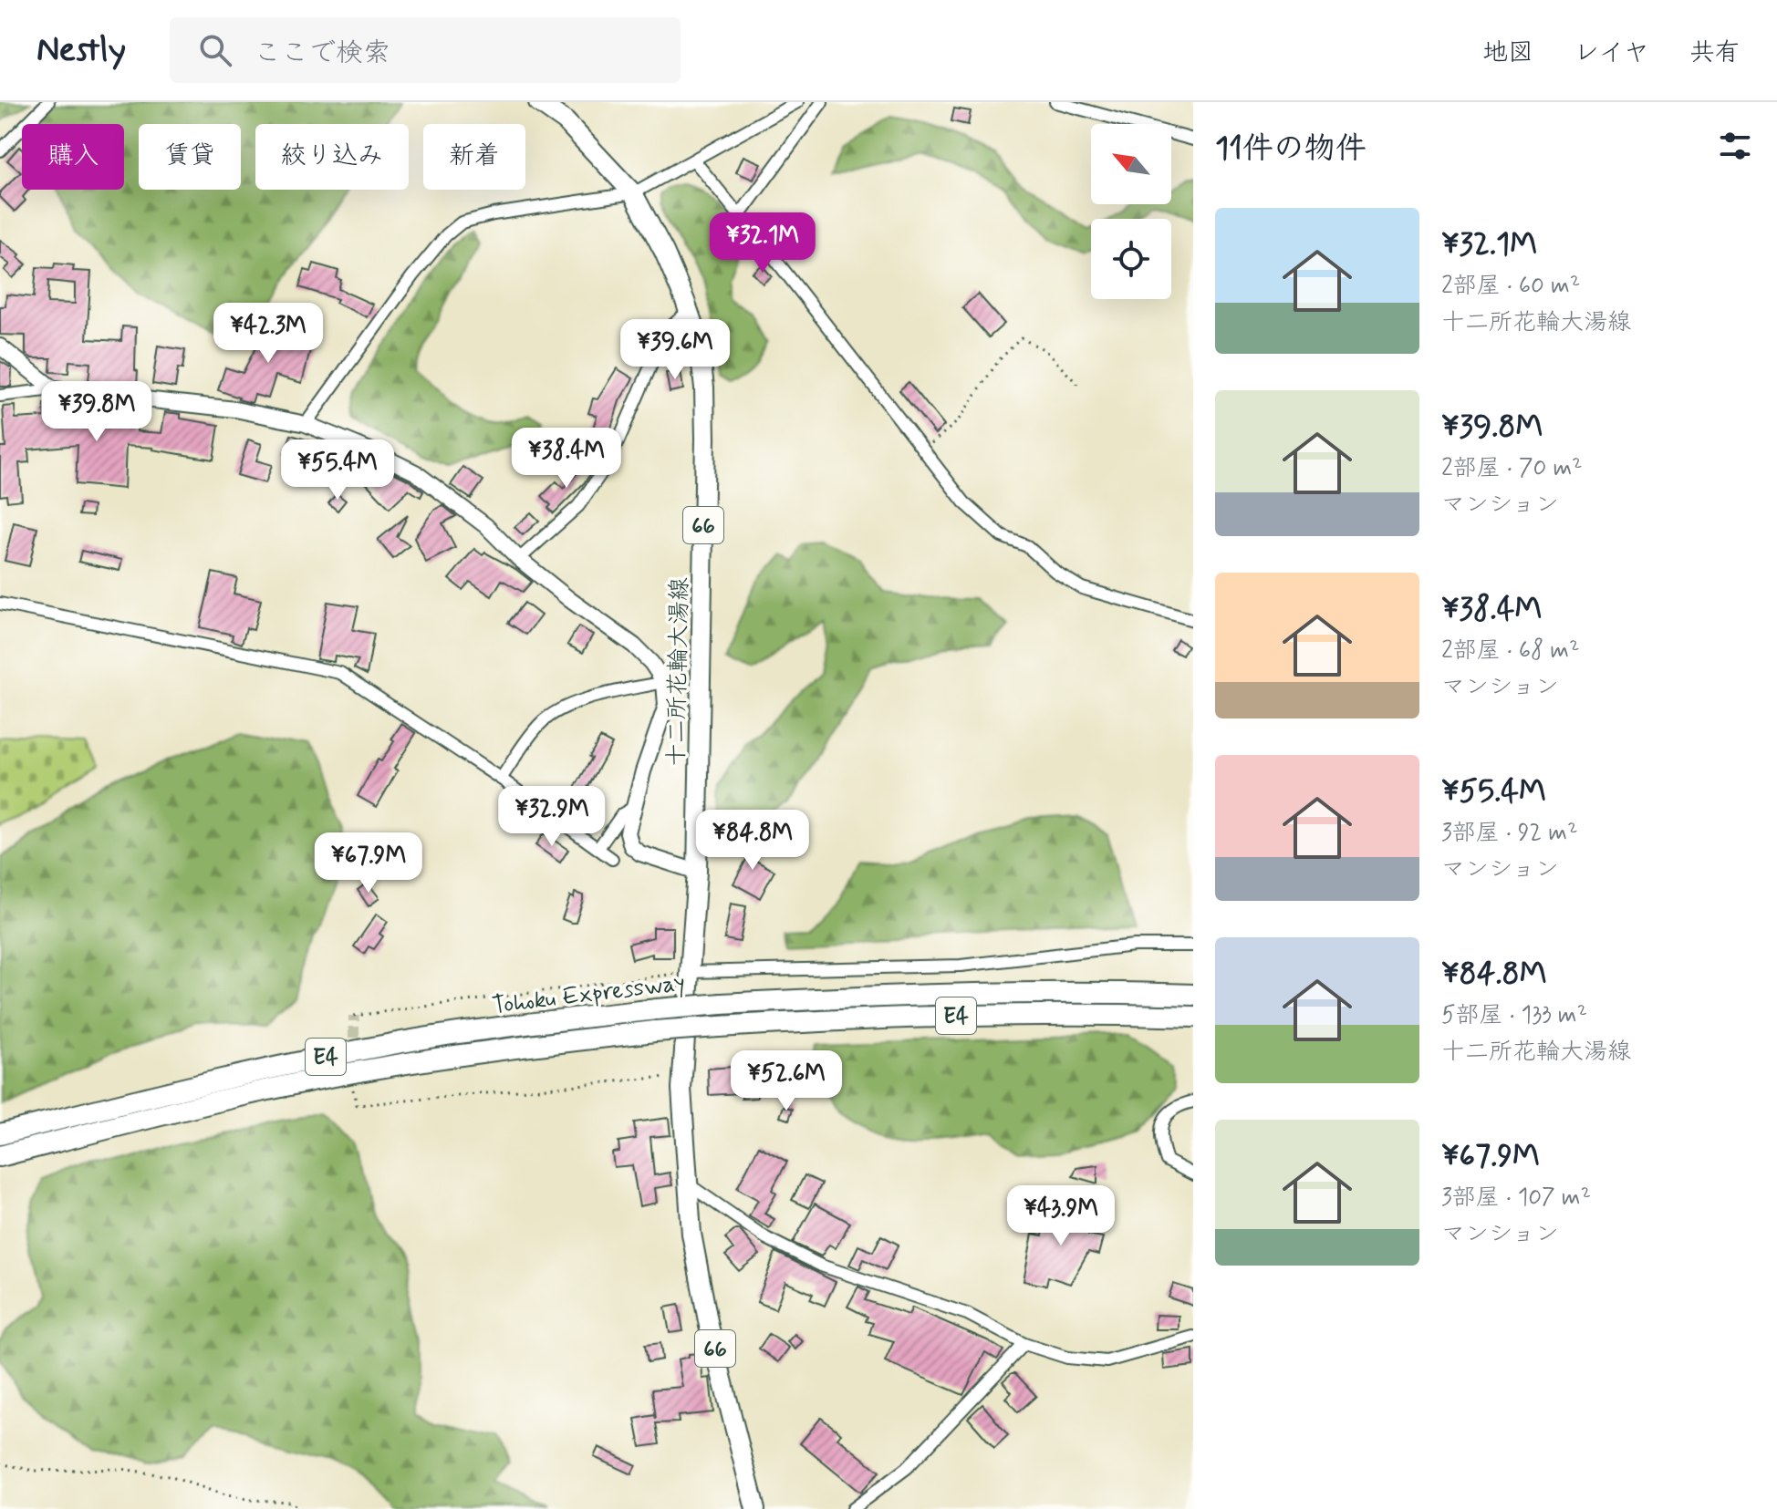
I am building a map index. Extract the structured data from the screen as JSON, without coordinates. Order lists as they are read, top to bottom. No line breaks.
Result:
{"streets":{"highway":["Tohoku Expressway","E4"],"main road":["66","十二所花輪大湯線"]},"north":"top left","page":{"header":"Nestly","search":"ここで検索","nav":["地図","レイヤ","共有"],"heading":"11件の物件","chip":["購入","賃貸","絞り込み","新着"],"list":[{"name":"¥32.1M","note":"2部屋 · 60 m² · 十二所花輪大湯線"},{"name":"¥39.8M","note":"2部屋 · 70 m² · マンション"},{"name":"¥38.4M","note":"2部屋 · 68 m² · マンション"},{"name":"¥55.4M","note":"3部屋 · 92 m² · マンション"},{"name":"¥84.8M","note":"5部屋 · 133 m² · 十二所花輪大湯線"},{"name":"¥67.9M","note":"3部屋 · 107 m² · マンション"}],"price":["¥32.1M","¥42.3M","¥39.6M","¥39.8M","¥38.4M","¥55.4M","¥32.9M","¥84.8M","¥67.9M","¥52.6M","¥43.9M"]}}
